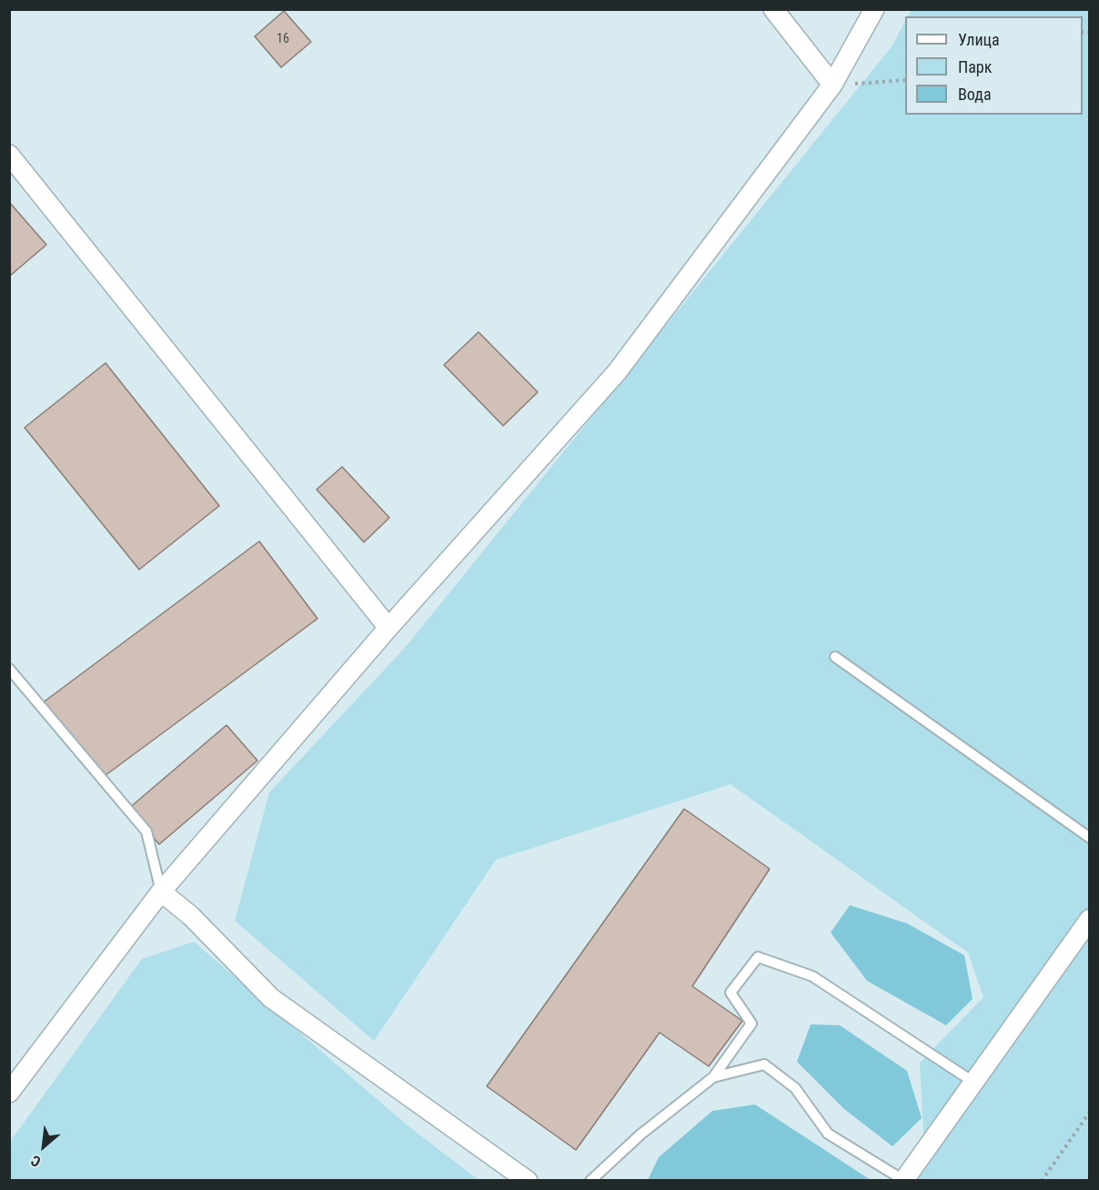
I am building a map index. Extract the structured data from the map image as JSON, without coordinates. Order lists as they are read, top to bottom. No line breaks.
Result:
{"house_numbers":["16"],"legend":["Улица","Парк","Вода"],"north":"bottom left"}
